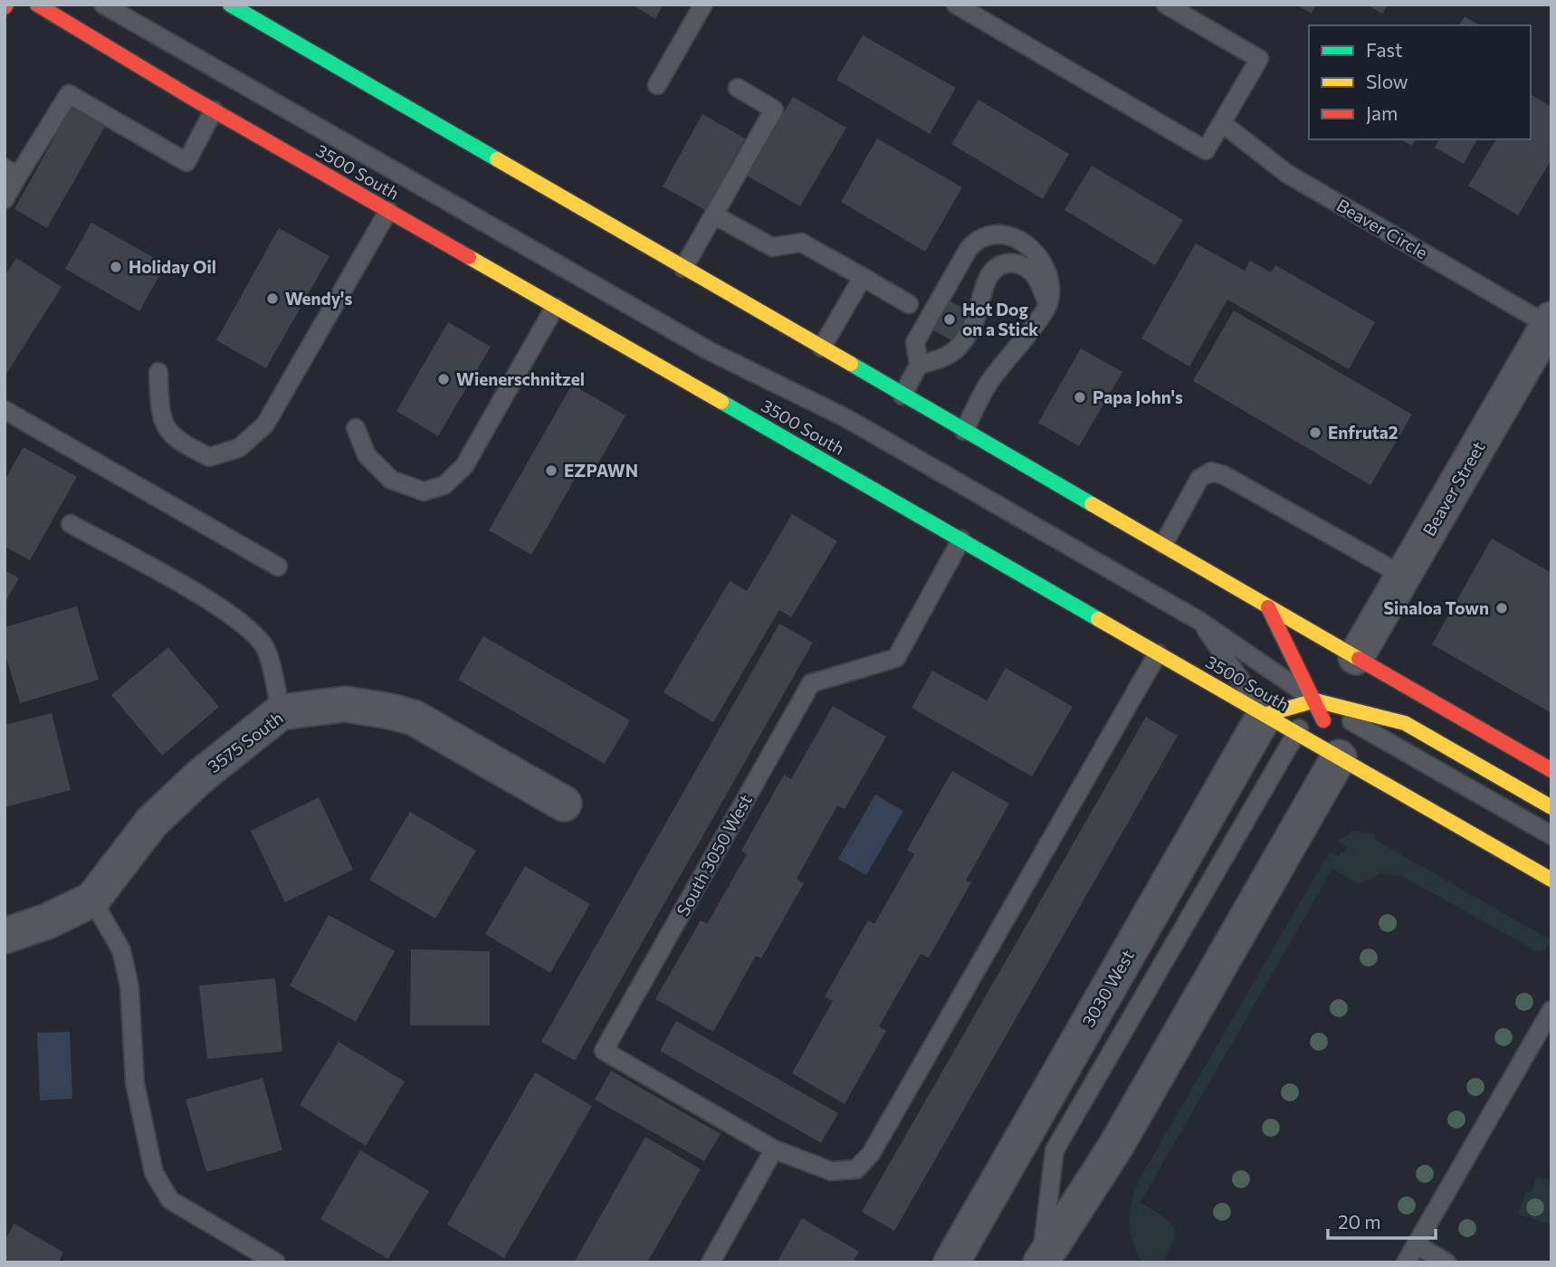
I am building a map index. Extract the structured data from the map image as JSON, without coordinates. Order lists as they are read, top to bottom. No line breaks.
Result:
{"streets":{"main road":["3500 South"],"street":["Beaver Street","3575 South","3030 West"],"lane":["Beaver Circle","South 3050 West"]},"crossings":[["3500 South","South 3050 West"],["3500 South","3030 West"],["Beaver Circle","Beaver Street"]],"places":["Holiday Oil","Wendy's","Hot Dog on a Stick","Wienerschnitzel","Papa John's","Enfruta2","EZPAWN","Sinaloa Town"],"legend":["Fast","Slow","Jam"],"scale_bar":"20 m"}
